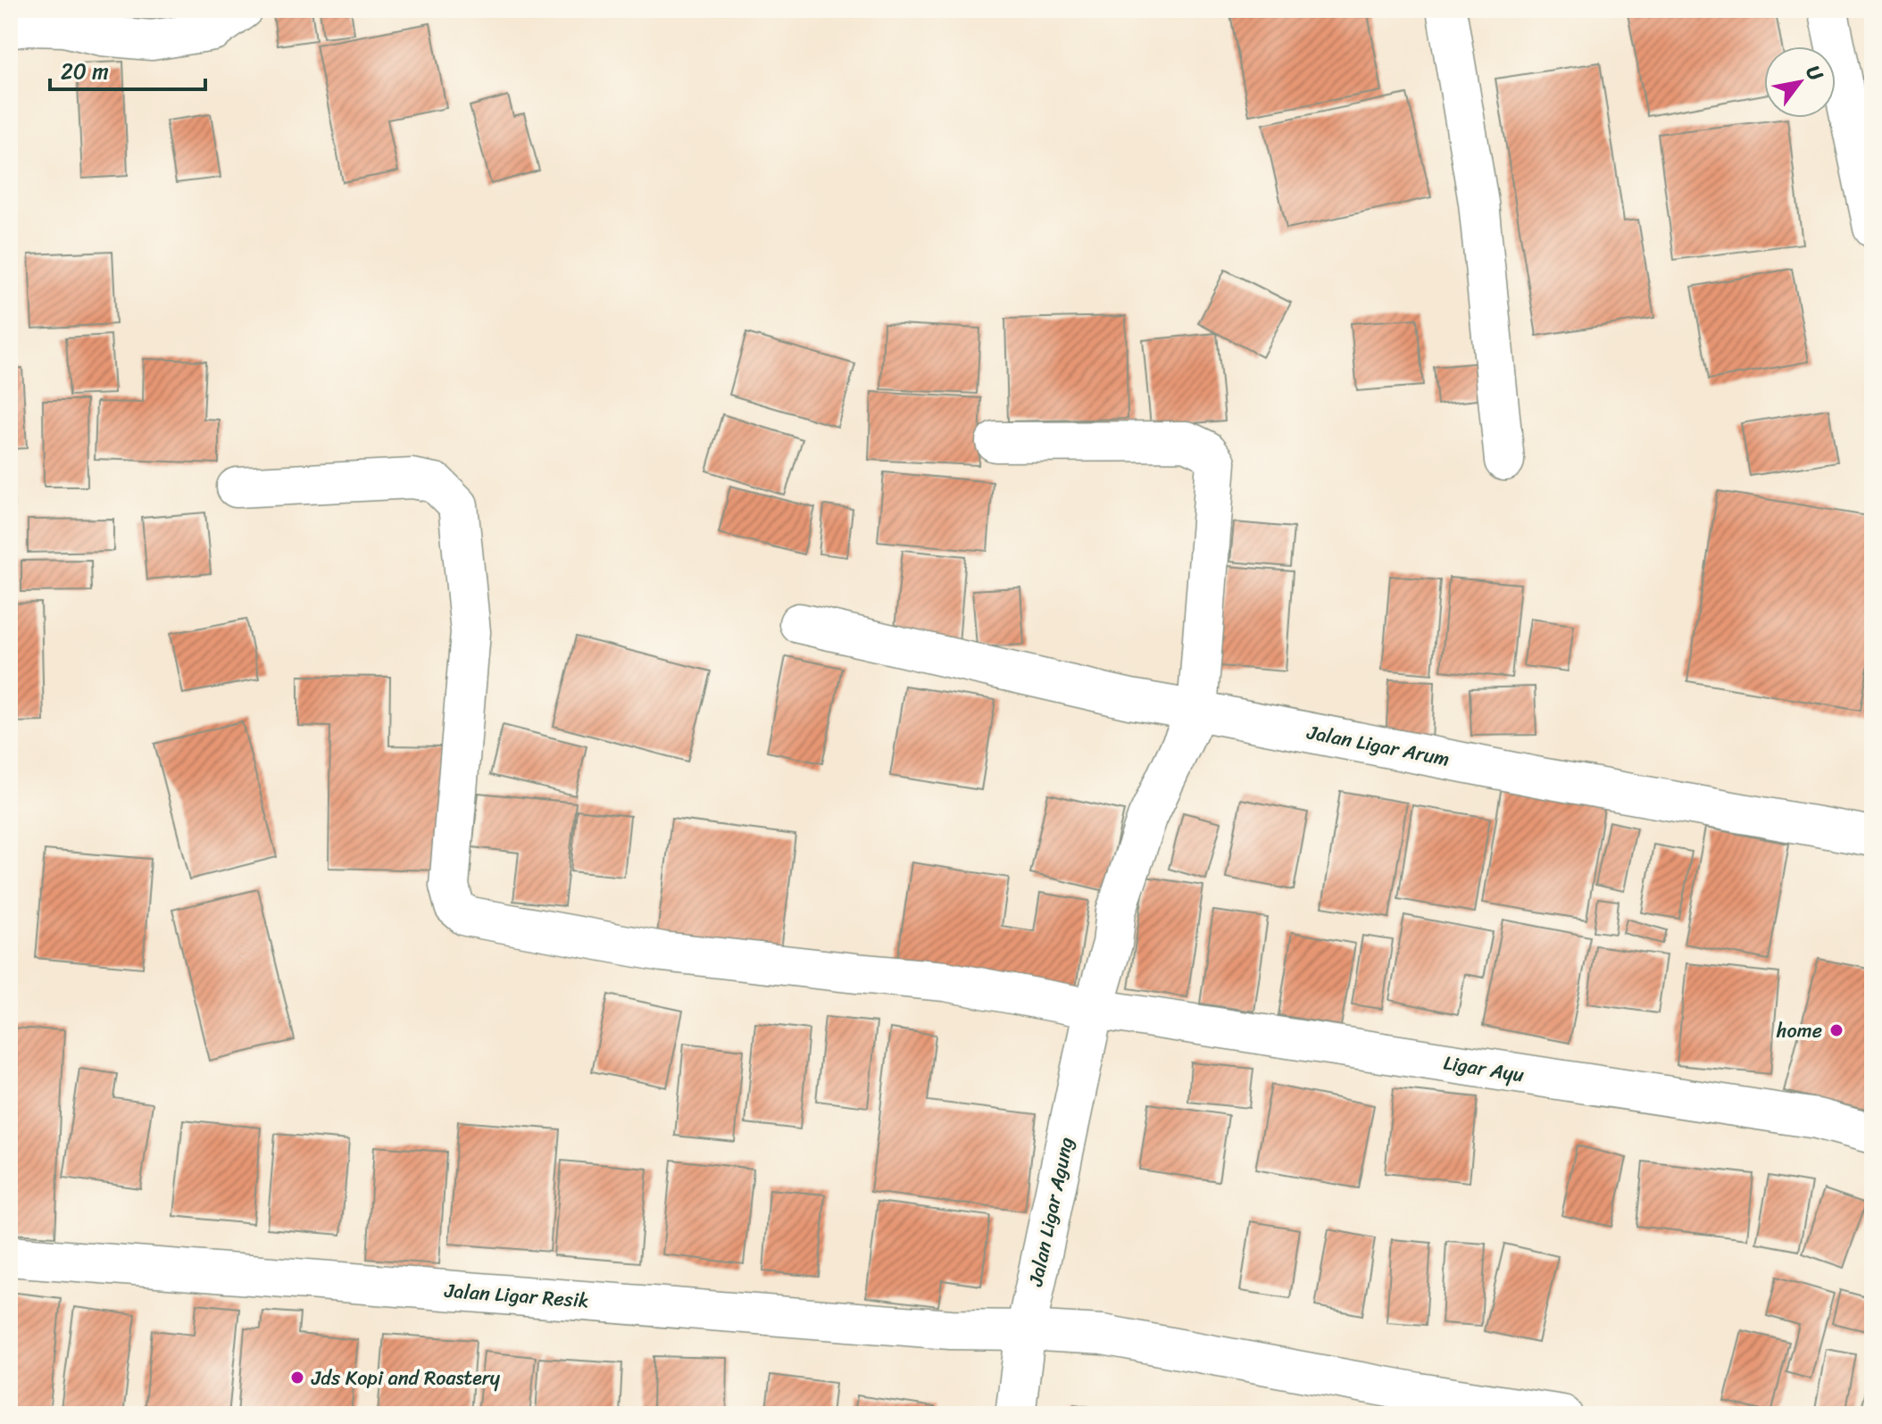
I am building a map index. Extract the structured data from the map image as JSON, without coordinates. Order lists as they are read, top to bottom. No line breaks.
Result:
{"streets":{"street":["Jalan Ligar Arum","Ligar Ayu","Jalan Ligar Agung","Jalan Ligar Resik"]},"crossings":[["Ligar Ayu","Jalan Ligar Agung"],["Jalan Ligar Agung","Jalan Ligar Resik"]],"places":["home","Jds Kopi and Roastery"],"scale_bar":"20 m","north":"top right"}
